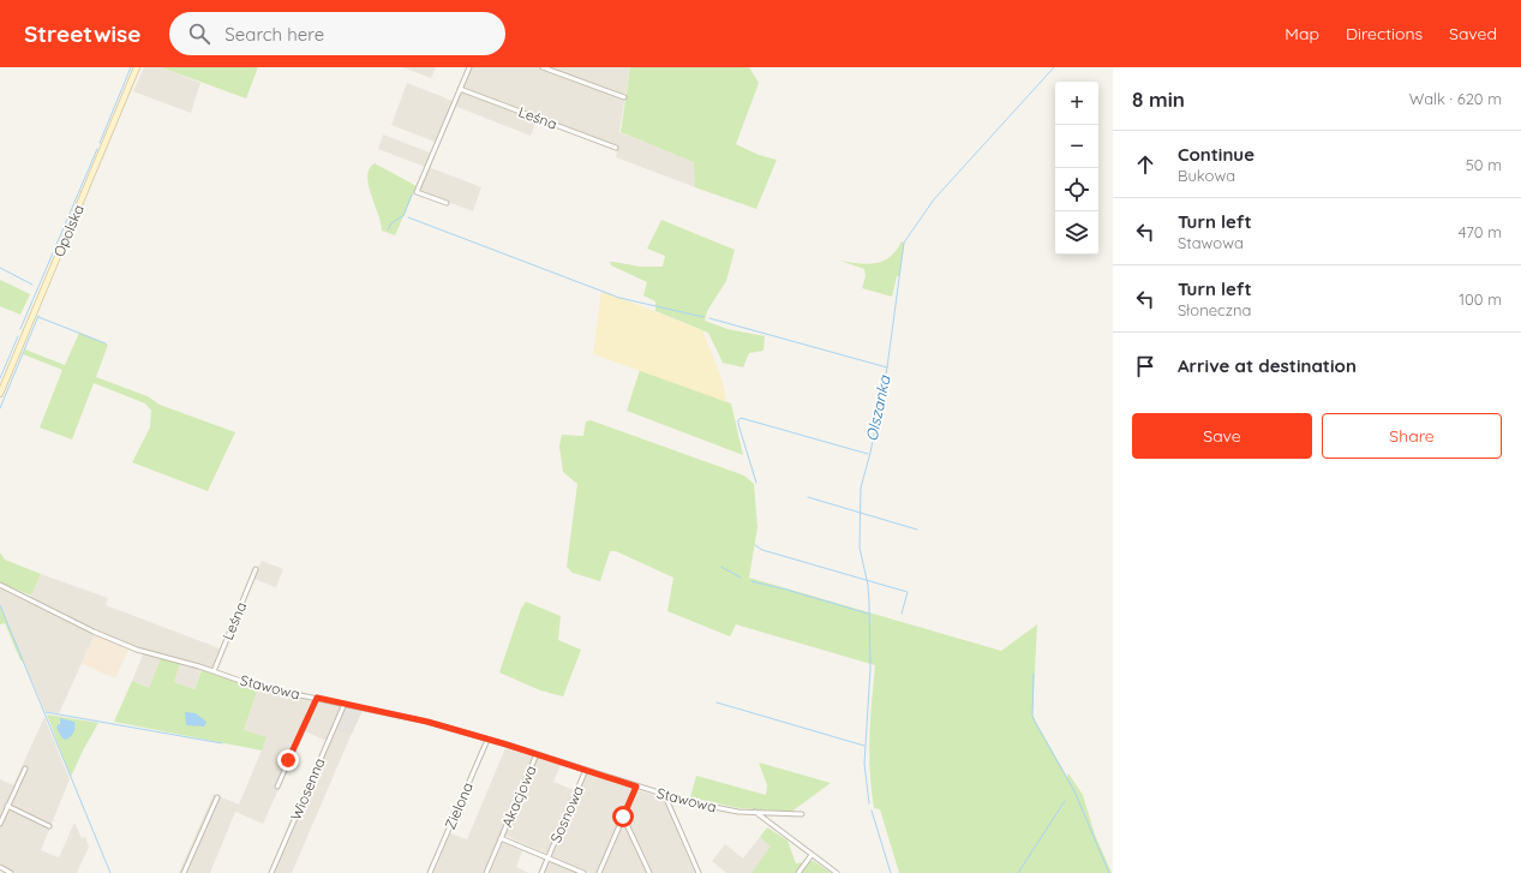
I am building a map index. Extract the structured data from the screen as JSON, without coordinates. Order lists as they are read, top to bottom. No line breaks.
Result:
{"streets":{"main road":["Opolska"],"street":["Leśna","Stawowa","Wiosenna","Akacjowa","Zielona","Sosnowa"]},"crossings":[["Leśna","Stawowa"],["Stawowa","Wiosenna"],["Stawowa","Akacjowa"],["Stawowa","Zielona"],["Stawowa","Sosnowa"],["Akacjowa","Sosnowa"]],"water":["Olszanka"],"page":{"header":"Streetwise","search":"Search here","nav":["Map","Directions","Saved"],"heading":["8 min","Walk · 620 m"],"map_buttons":["+","−"],"list":[["Continue","Bukowa","50 m"],["Turn left","Stawowa","470 m"],["Turn left","Słoneczna","100 m"],"Arrive at destination"],"buttons":["Save","Share"]}}
